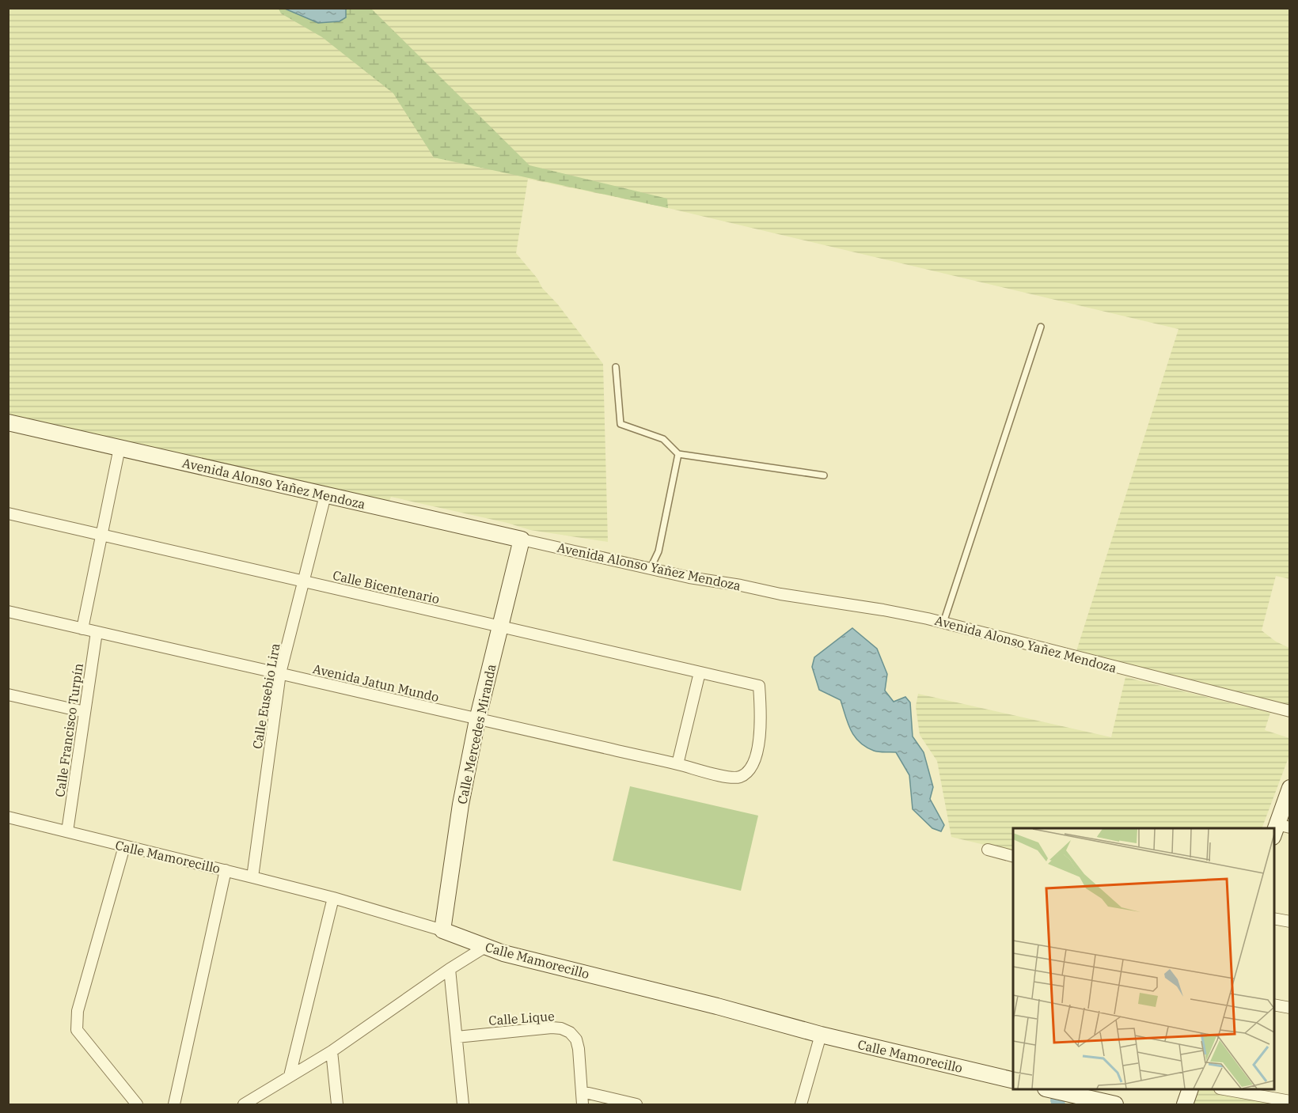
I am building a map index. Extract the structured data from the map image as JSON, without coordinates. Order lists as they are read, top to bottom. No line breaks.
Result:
{"streets":{"street":["Avenida Alonso Yañez Mendoza","Calle Bicentenario","Avenida Jatun Mundo","Calle Eusebio Lira","Calle Francisco Turpín","Calle Mercedes Miranda","Calle Mamorecillo","Calle Lique"]},"crossings":[["Avenida Alonso Yañez Mendoza","Calle Eusebio Lira"],["Avenida Alonso Yañez Mendoza","Calle Mercedes Miranda"],["Calle Bicentenario","Avenida Jatun Mundo"],["Calle Bicentenario","Calle Eusebio Lira"],["Calle Bicentenario","Calle Mercedes Miranda"],["Avenida Jatun Mundo","Calle Eusebio Lira"],["Avenida Jatun Mundo","Calle Francisco Turpín"],["Avenida Jatun Mundo","Calle Mercedes Miranda"],["Calle Eusebio Lira","Calle Mamorecillo"],["Calle Francisco Turpín","Calle Mamorecillo"],["Calle Mercedes Miranda","Calle Mamorecillo"]]}
